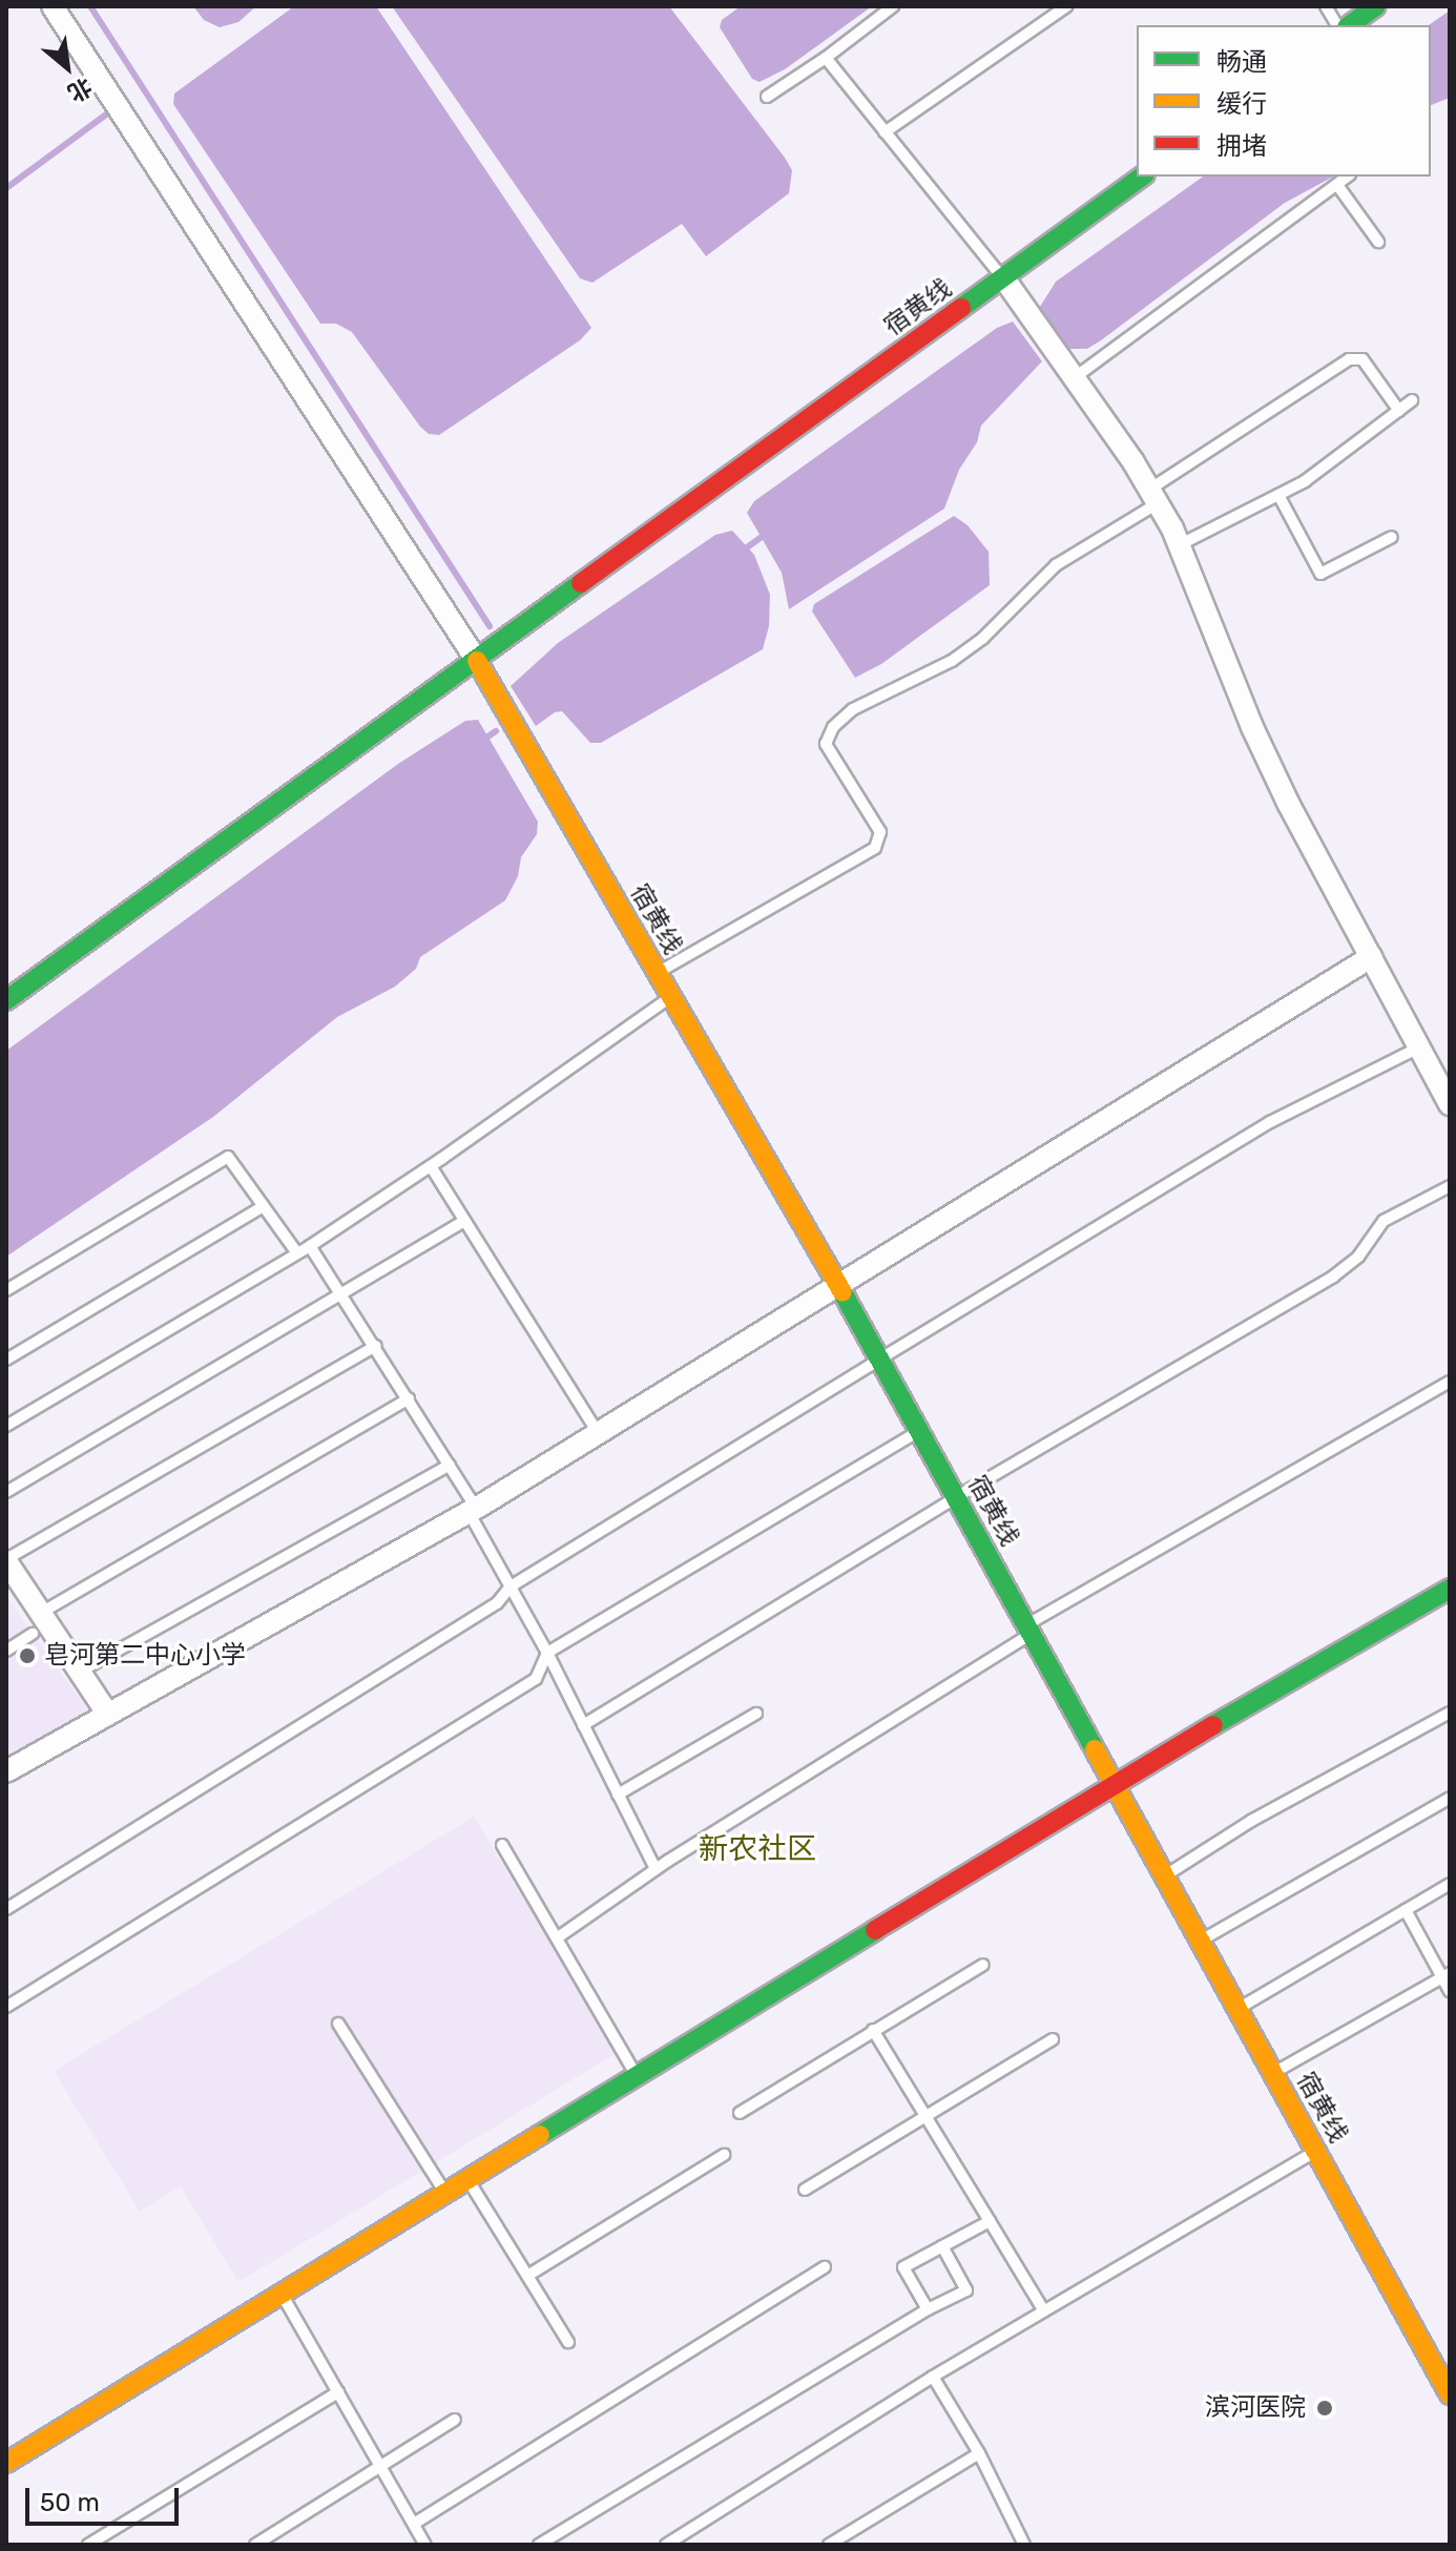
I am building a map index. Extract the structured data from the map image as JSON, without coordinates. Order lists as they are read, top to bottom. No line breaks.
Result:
{"streets":{"main road":["宿黄线"]},"districts":["新农社区"],"places":["皂河第二中心小学","滨河医院"],"legend":["畅通","缓行","拥堵"],"scale_bar":"50 m","north":"bottom right"}
